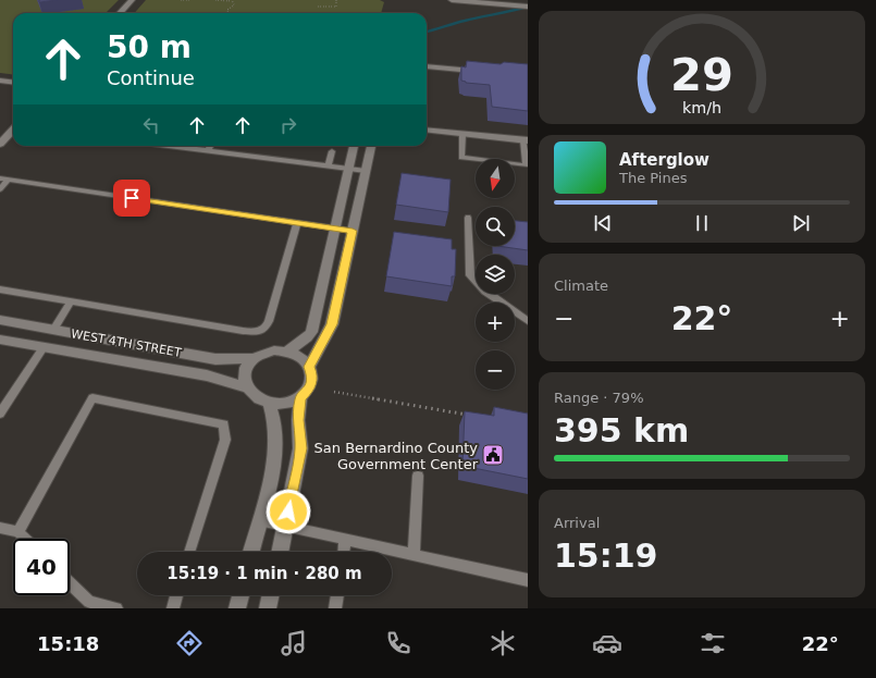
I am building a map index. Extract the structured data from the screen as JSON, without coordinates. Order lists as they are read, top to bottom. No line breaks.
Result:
{"streets":{"street":["WEST 4TH STREET"]},"places":{"public building":["San Bernardino County Government Center"]},"north":"bottom","page":{"turn":["50 m","Continue"],"song":["Afterglow","The Pines"],"map_buttons":["+","−"],"tile":["Climate",["Range · 79%","395 km"],["Arrival","15:19"]],"heat":["−","22°","+"],"limit":"40","trip":"15:19 · 1 min · 280 m","tabs":["15:18","22°"],"gauge":["29","km/h"]}}
